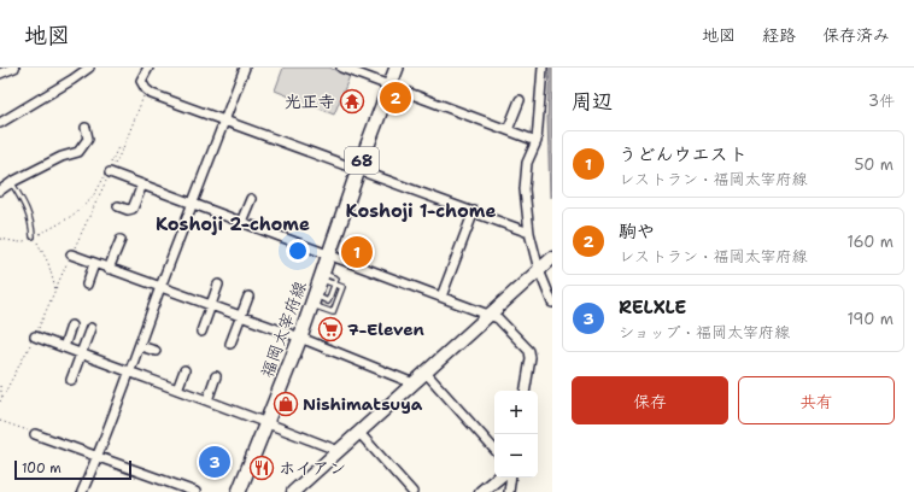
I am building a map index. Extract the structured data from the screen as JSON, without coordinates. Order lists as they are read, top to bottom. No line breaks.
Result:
{"streets":{"main road":["68","福岡太宰府線"]},"districts":["Koshoji 1-chome","Koshoji 2-chome"],"places":{"temple":["光正寺"],"supermarket":["7-Eleven"],"shop":["Nishimatsuya"],"restaurant":["ホイアン"]},"scale_bar":"100 m","page":{"header":"地図","nav":["地図","経路","保存済み"],"heading":["周辺","3件"],"pins":["2","1","3"],"list":[{"mark":"1","name":"うどんウエスト","note":"レストラン · 福岡太宰府線","value":"50 m"},{"mark":"2","name":"駒や","note":"レストラン · 福岡太宰府線","value":"160 m"},{"mark":"3","name":"RELXLE","note":"ショップ · 福岡太宰府線","value":"190 m"}],"buttons":["保存","共有"],"map_buttons":["+","−"],"scale":"100 m"}}
